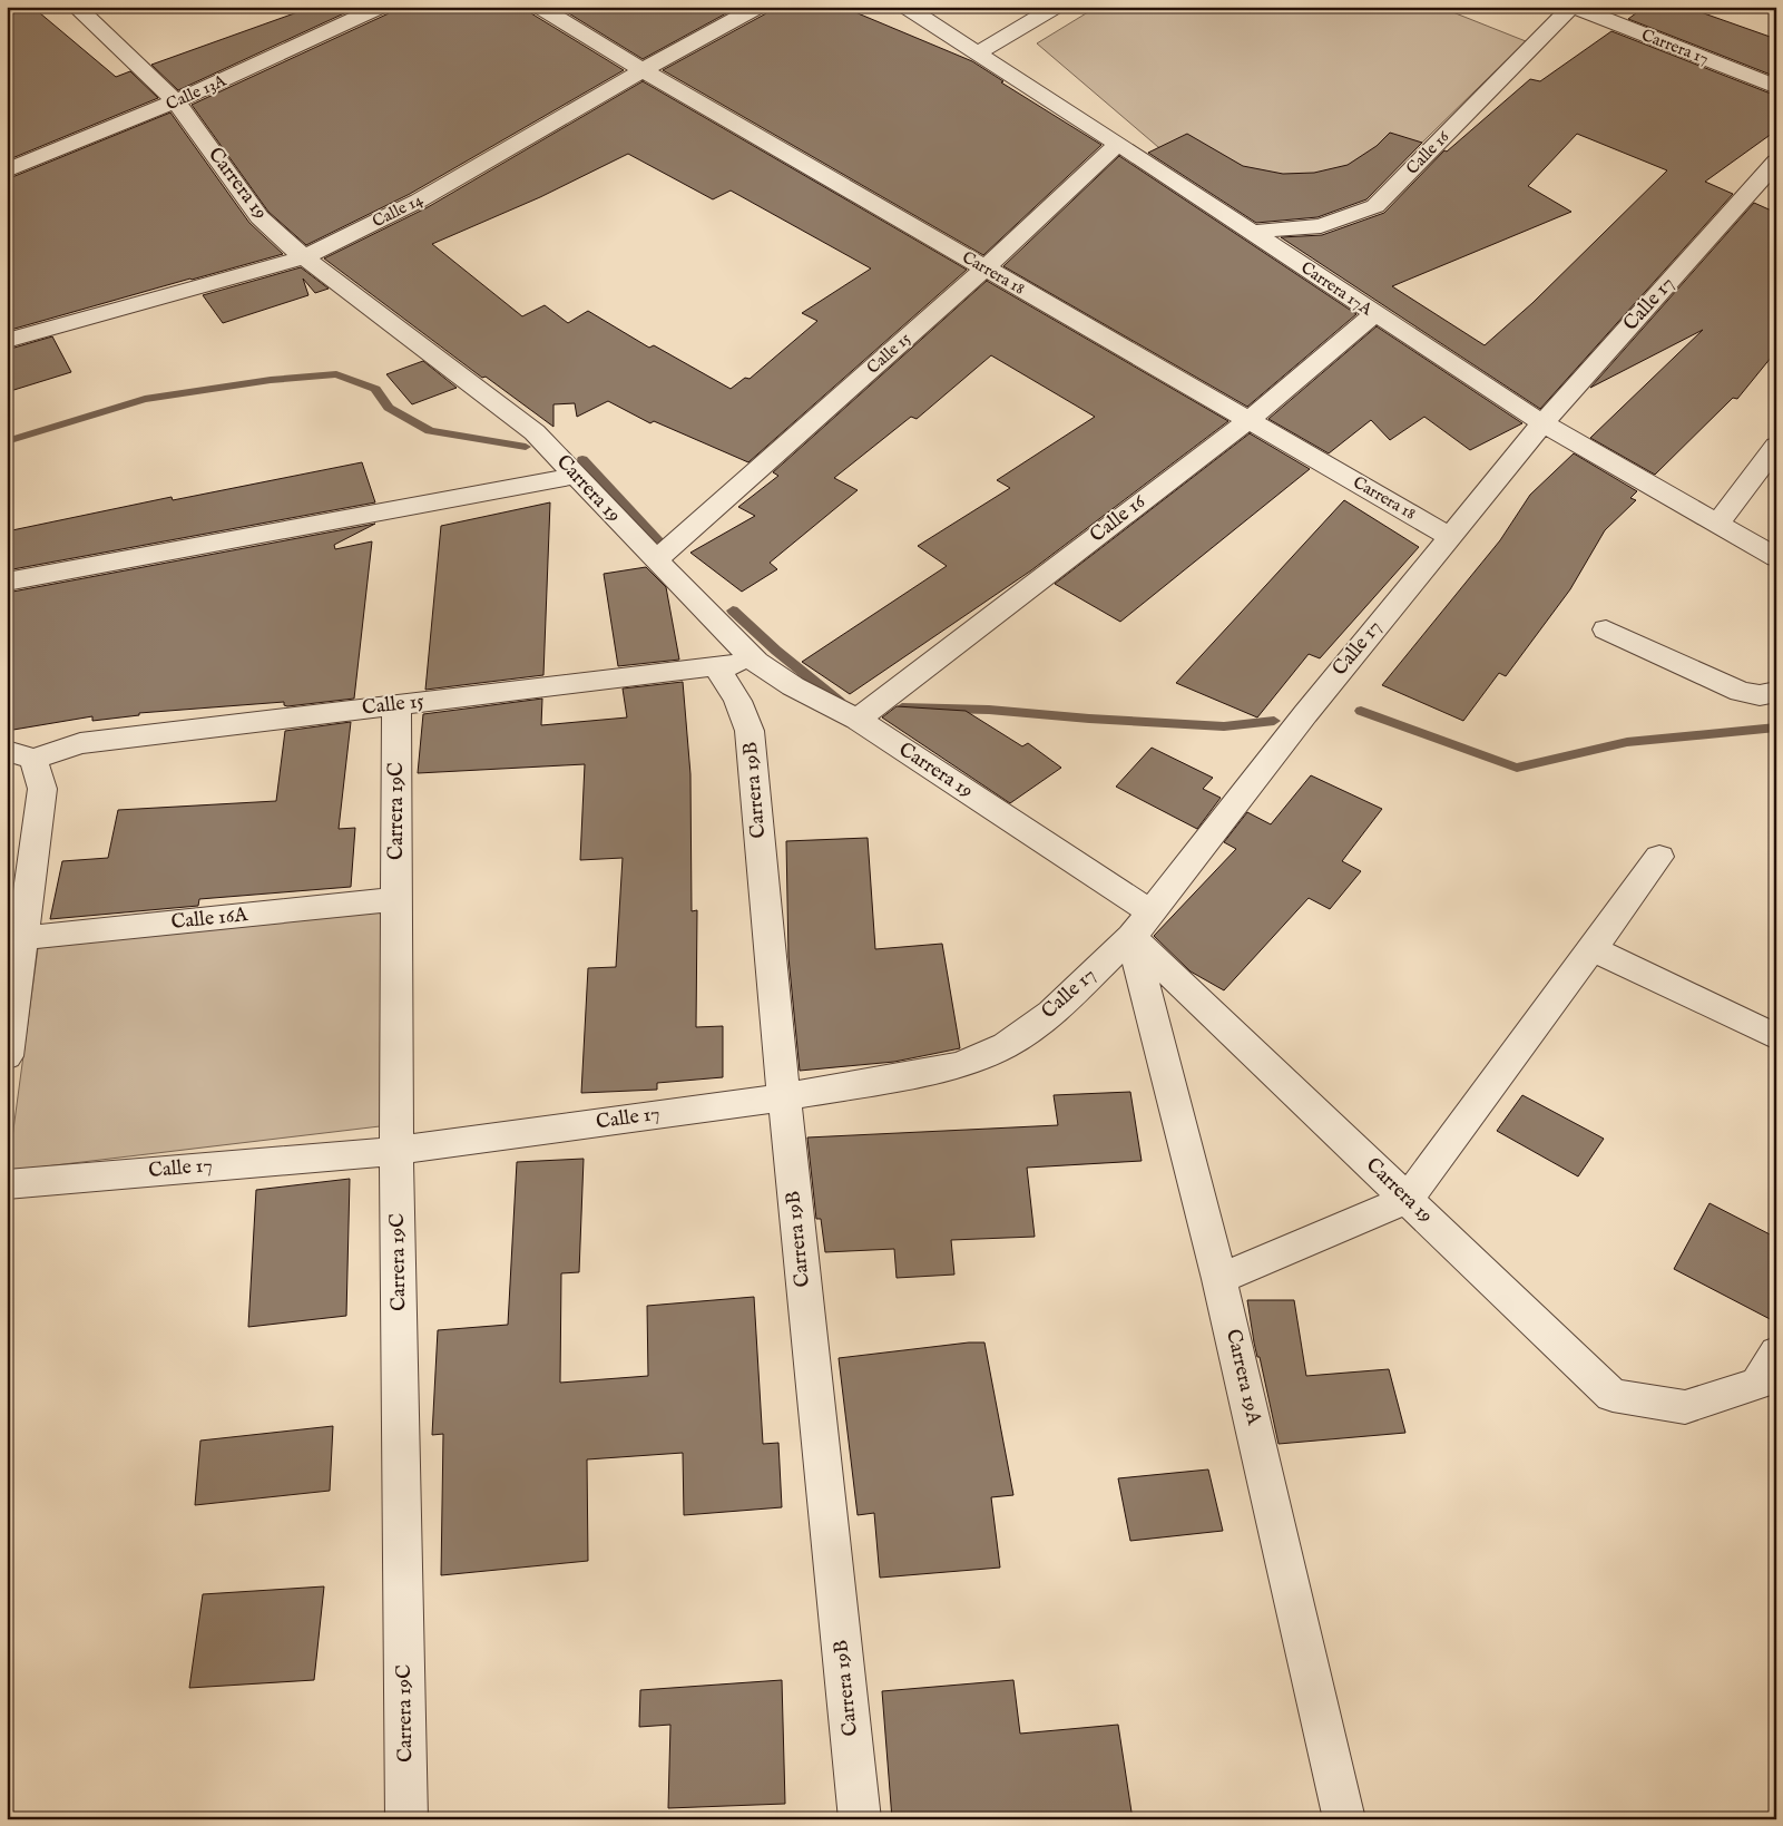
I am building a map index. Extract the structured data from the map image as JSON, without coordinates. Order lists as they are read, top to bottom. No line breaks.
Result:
{"streets":{"street":["Carrera 17","Calle 13A","Calle 16","Carrera 19","Calle 14","Carrera 18","Carrera 17A","Calle 17","Calle 15","Carrera 19B","Carrera 19C","Calle 16A","Carrera 19A"]},"crossings":[["Carrera 17","Calle 16"],["Calle 13A","Carrera 19"],["Calle 16","Carrera 19"],["Calle 16","Carrera 18"],["Calle 16","Carrera 17A"],["Carrera 19","Calle 14"],["Carrera 19","Calle 17"],["Carrera 19","Calle 15"],["Carrera 19","Carrera 19A"],["Calle 14","Carrera 18"],["Carrera 18","Calle 17"],["Carrera 18","Calle 15"],["Carrera 17A","Calle 17"],["Carrera 17A","Calle 15"],["Calle 17","Carrera 19B"],["Calle 17","Carrera 19C"],["Calle 17","Carrera 19A"],["Calle 15","Carrera 19B"],["Calle 15","Carrera 19C"],["Carrera 19C","Calle 16A"]]}
